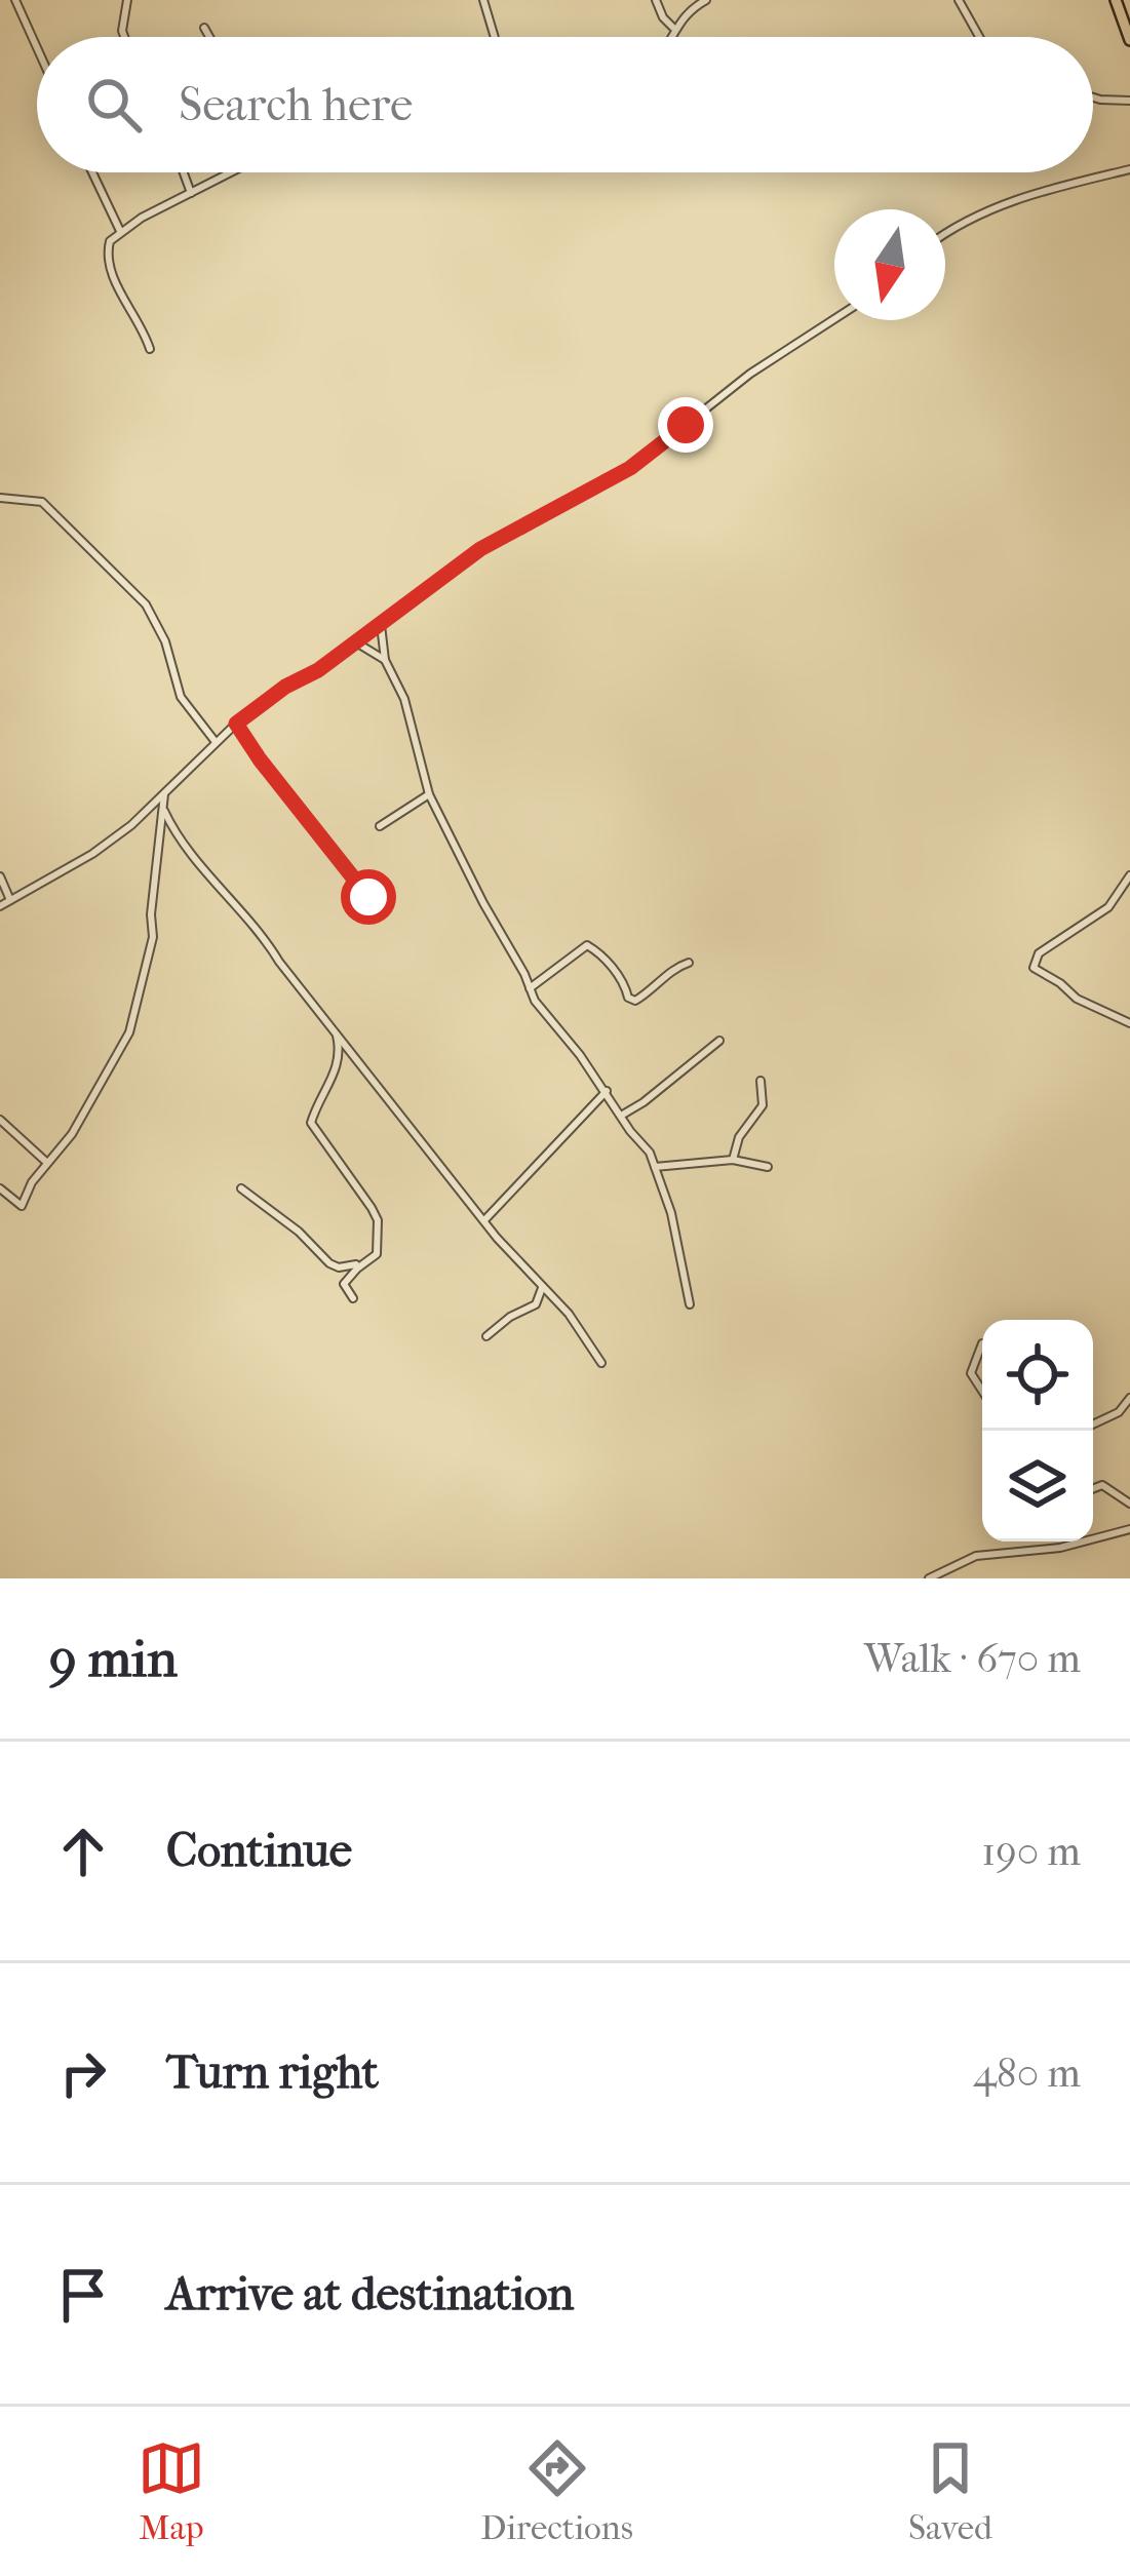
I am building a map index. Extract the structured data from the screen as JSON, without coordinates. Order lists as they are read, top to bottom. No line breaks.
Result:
{"north":"bottom","page":{"search":"Search here","heading":["9 min","Walk · 670 m"],"list":[["Continue","190 m"],["Turn right","480 m"],"Arrive at destination"],"nav":["Map","Directions","Saved"]}}
